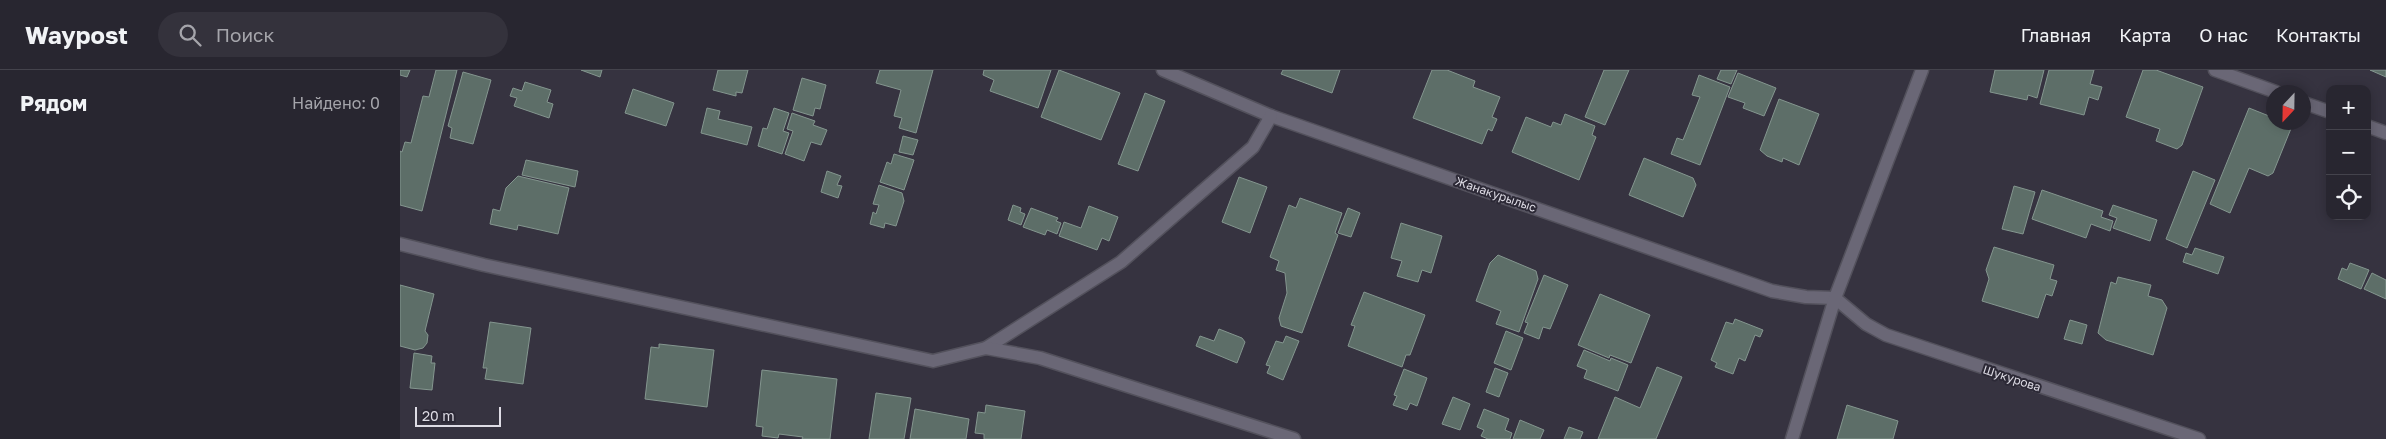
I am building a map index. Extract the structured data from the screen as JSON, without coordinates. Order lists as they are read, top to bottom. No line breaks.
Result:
{"streets":{"street":["Жанакурылыс","Шукурова"]},"crossings":[["Жанакурылыс","Шукурова"]],"scale_bar":"20 m","north":"bottom","page":{"header":"Waypost","search":"Поиск","nav":["Главная","Карта","О нас","Контакты"],"heading":["Рядом","Найдено: 0"],"map_buttons":["+","−"],"scale":"20 m"}}
